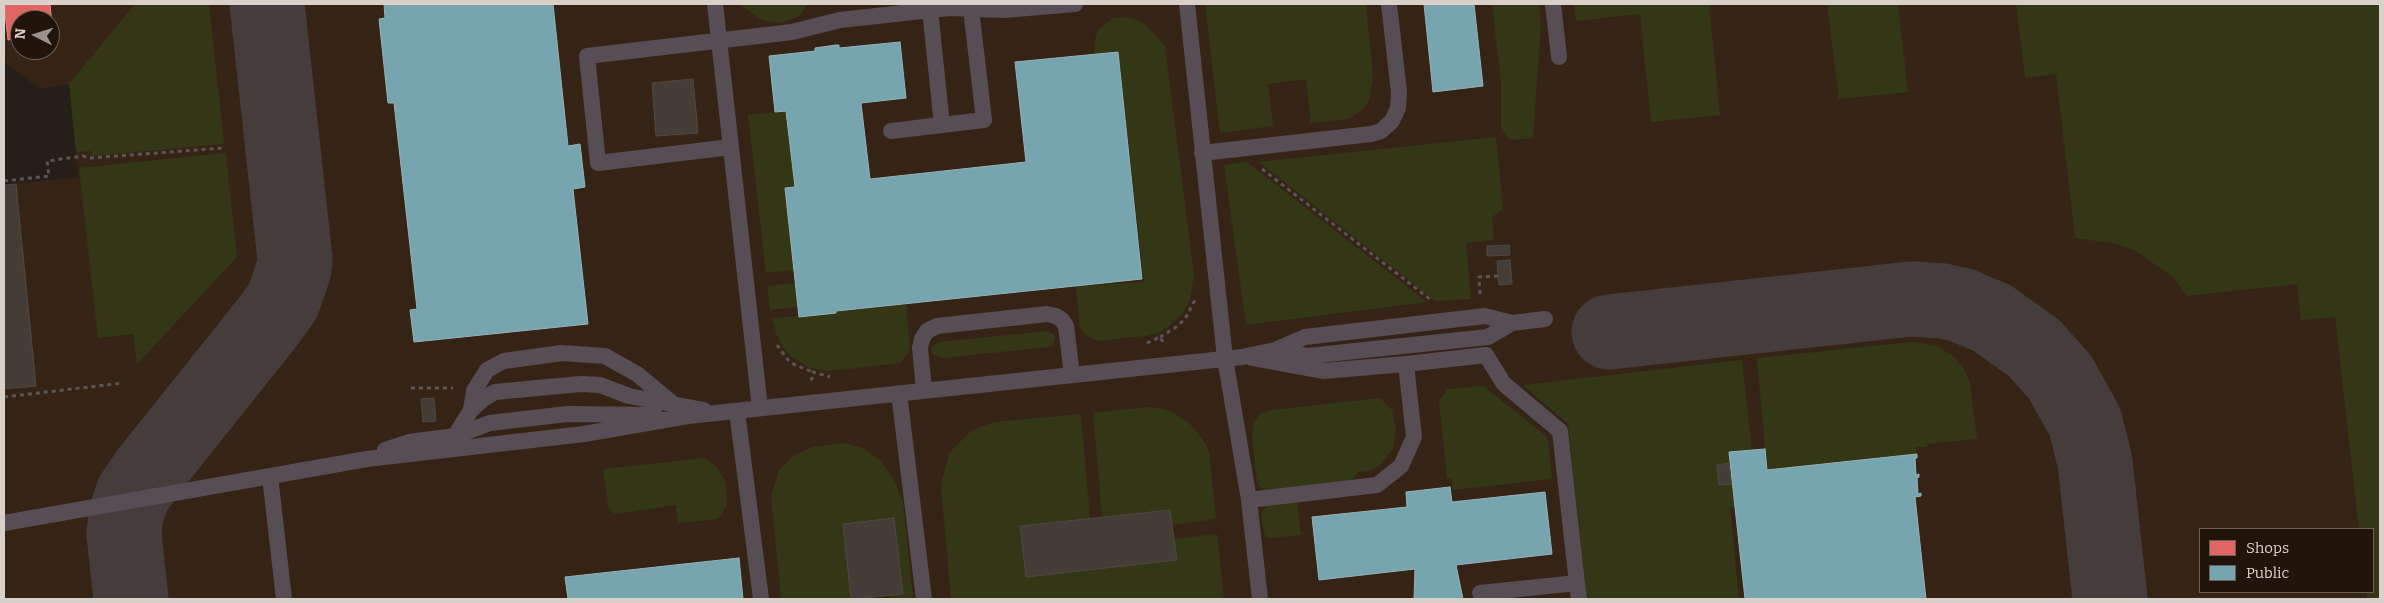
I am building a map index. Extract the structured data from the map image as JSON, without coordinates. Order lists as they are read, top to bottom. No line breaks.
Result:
{"legend":["Shops","Public"],"north":"left"}
